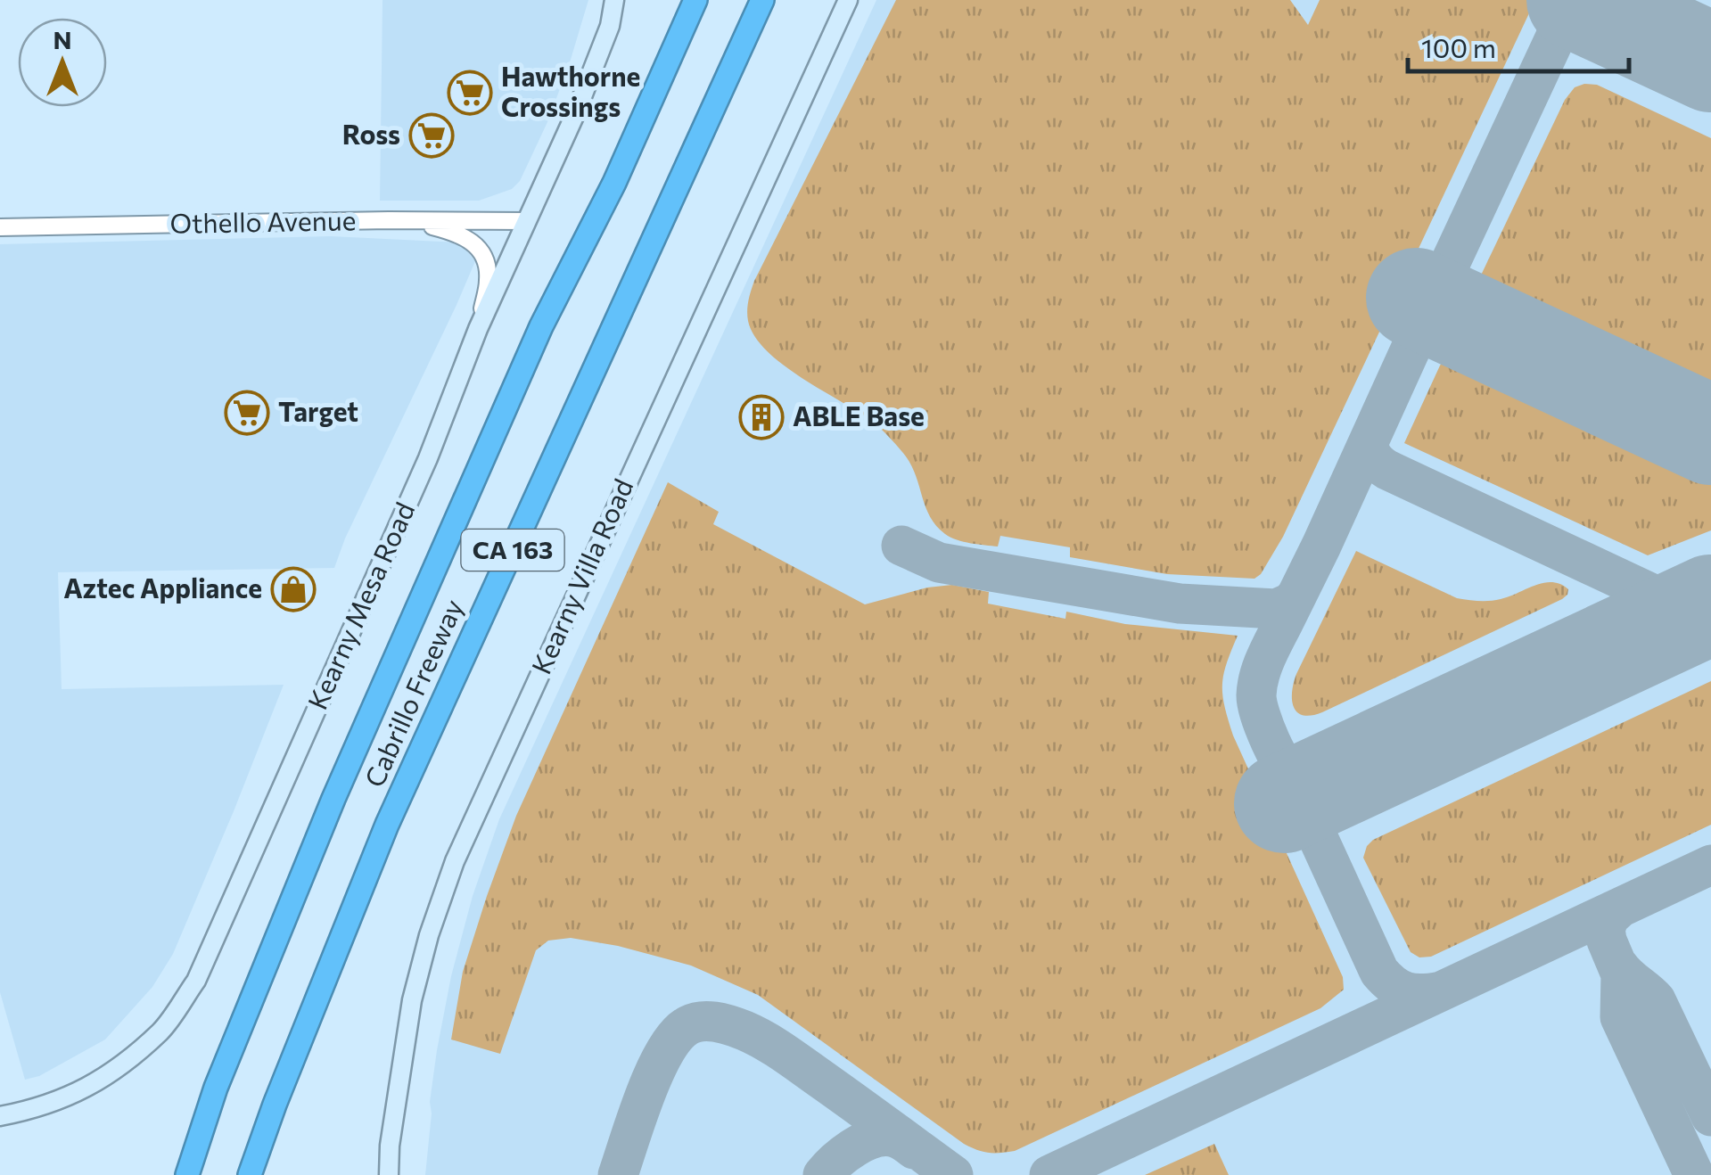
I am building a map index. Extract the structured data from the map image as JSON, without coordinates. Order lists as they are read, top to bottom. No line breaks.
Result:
{"streets":{"highway":["CA 163","Cabrillo Freeway"],"main road":["Kearny Villa Road","Kearny Mesa Road"],"street":["Othello Avenue"]},"crossings":[["Othello Avenue","Kearny Mesa Road"]],"places":{"supermarket":["Hawthorne Crossings","Ross","Target"],"building":["ABLE Base"],"shop":["Aztec Appliance"]},"scale_bar":"100 m","north":"top"}
